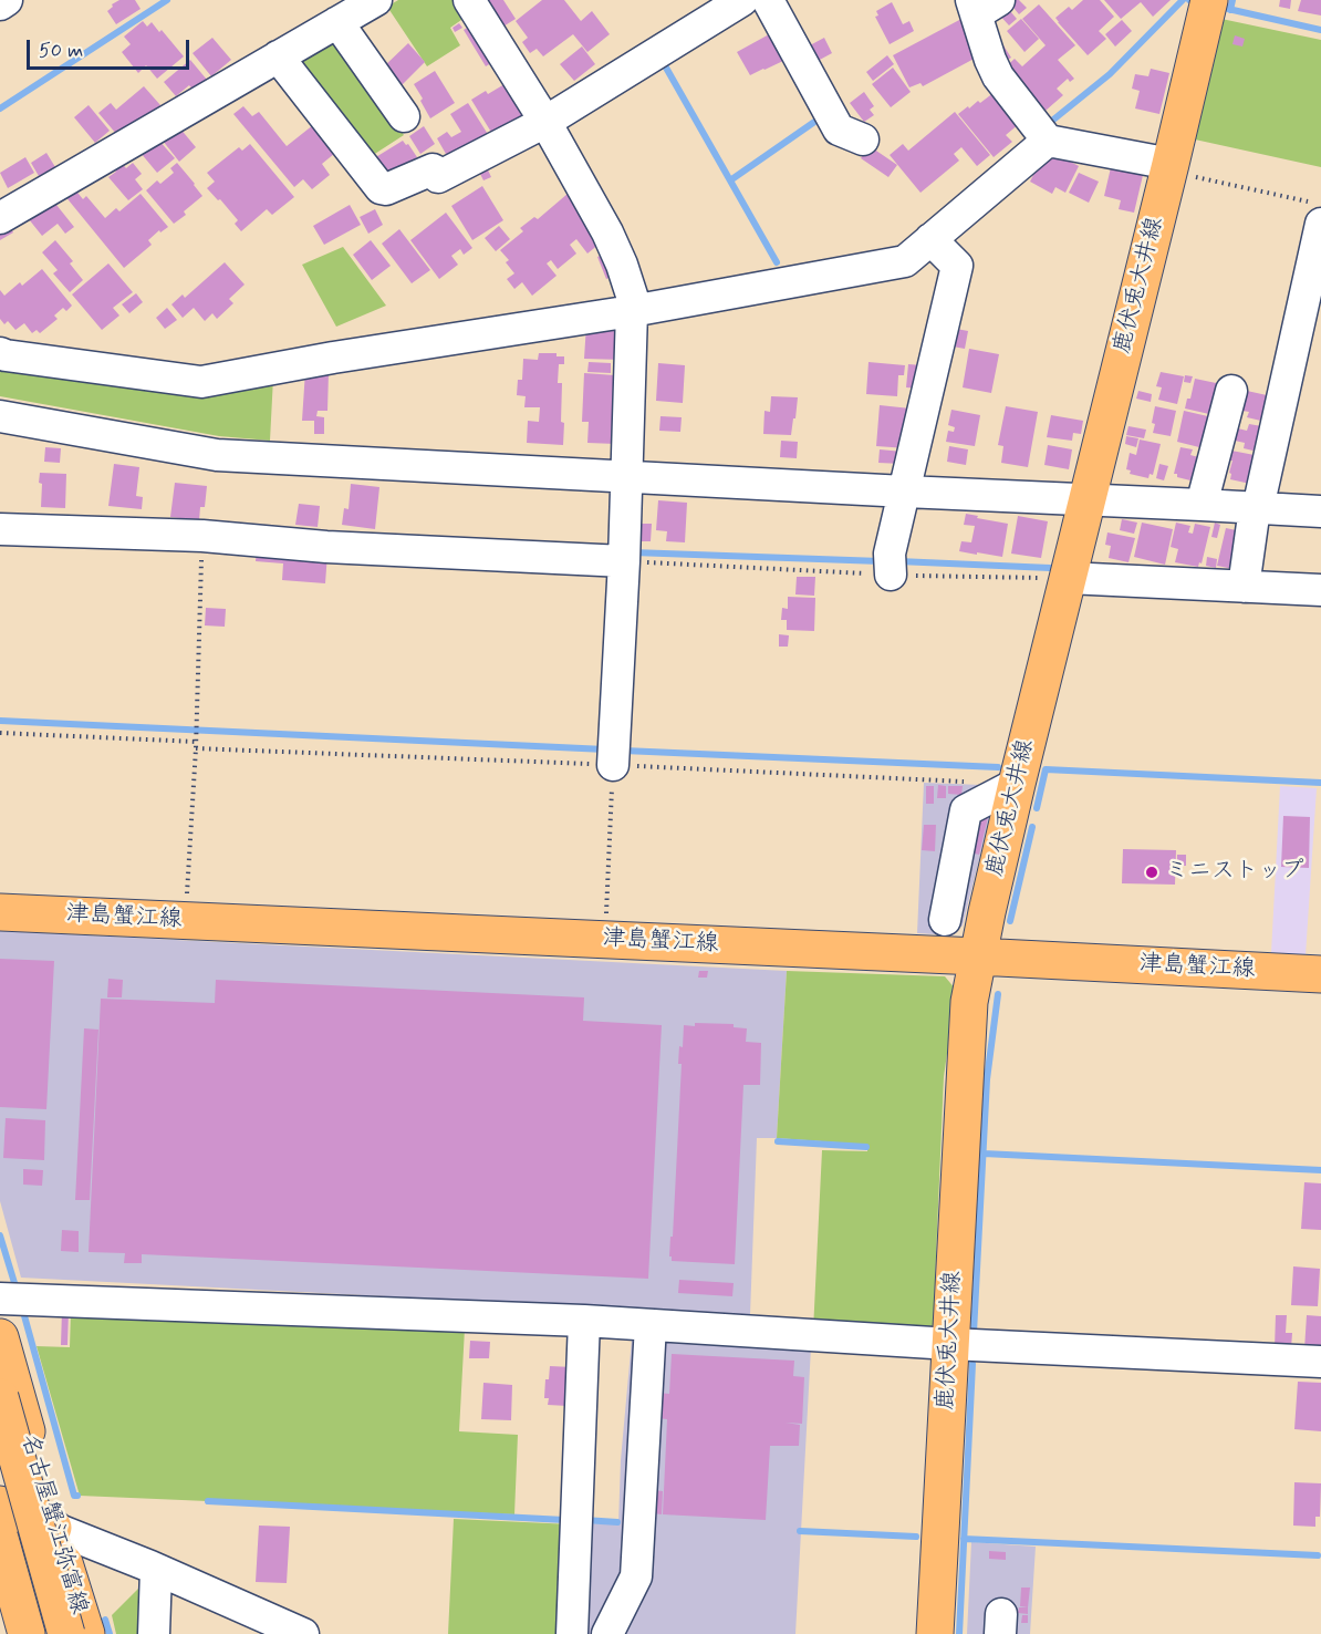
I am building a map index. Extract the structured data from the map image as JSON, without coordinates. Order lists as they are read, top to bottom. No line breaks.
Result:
{"streets":{"main road":["鹿伏兎大井線","津島蟹江線","名古屋蟹江弥富線"]},"crossings":[["鹿伏兎大井線","津島蟹江線"]],"places":["ミニストップ"],"scale_bar":"50 m"}
